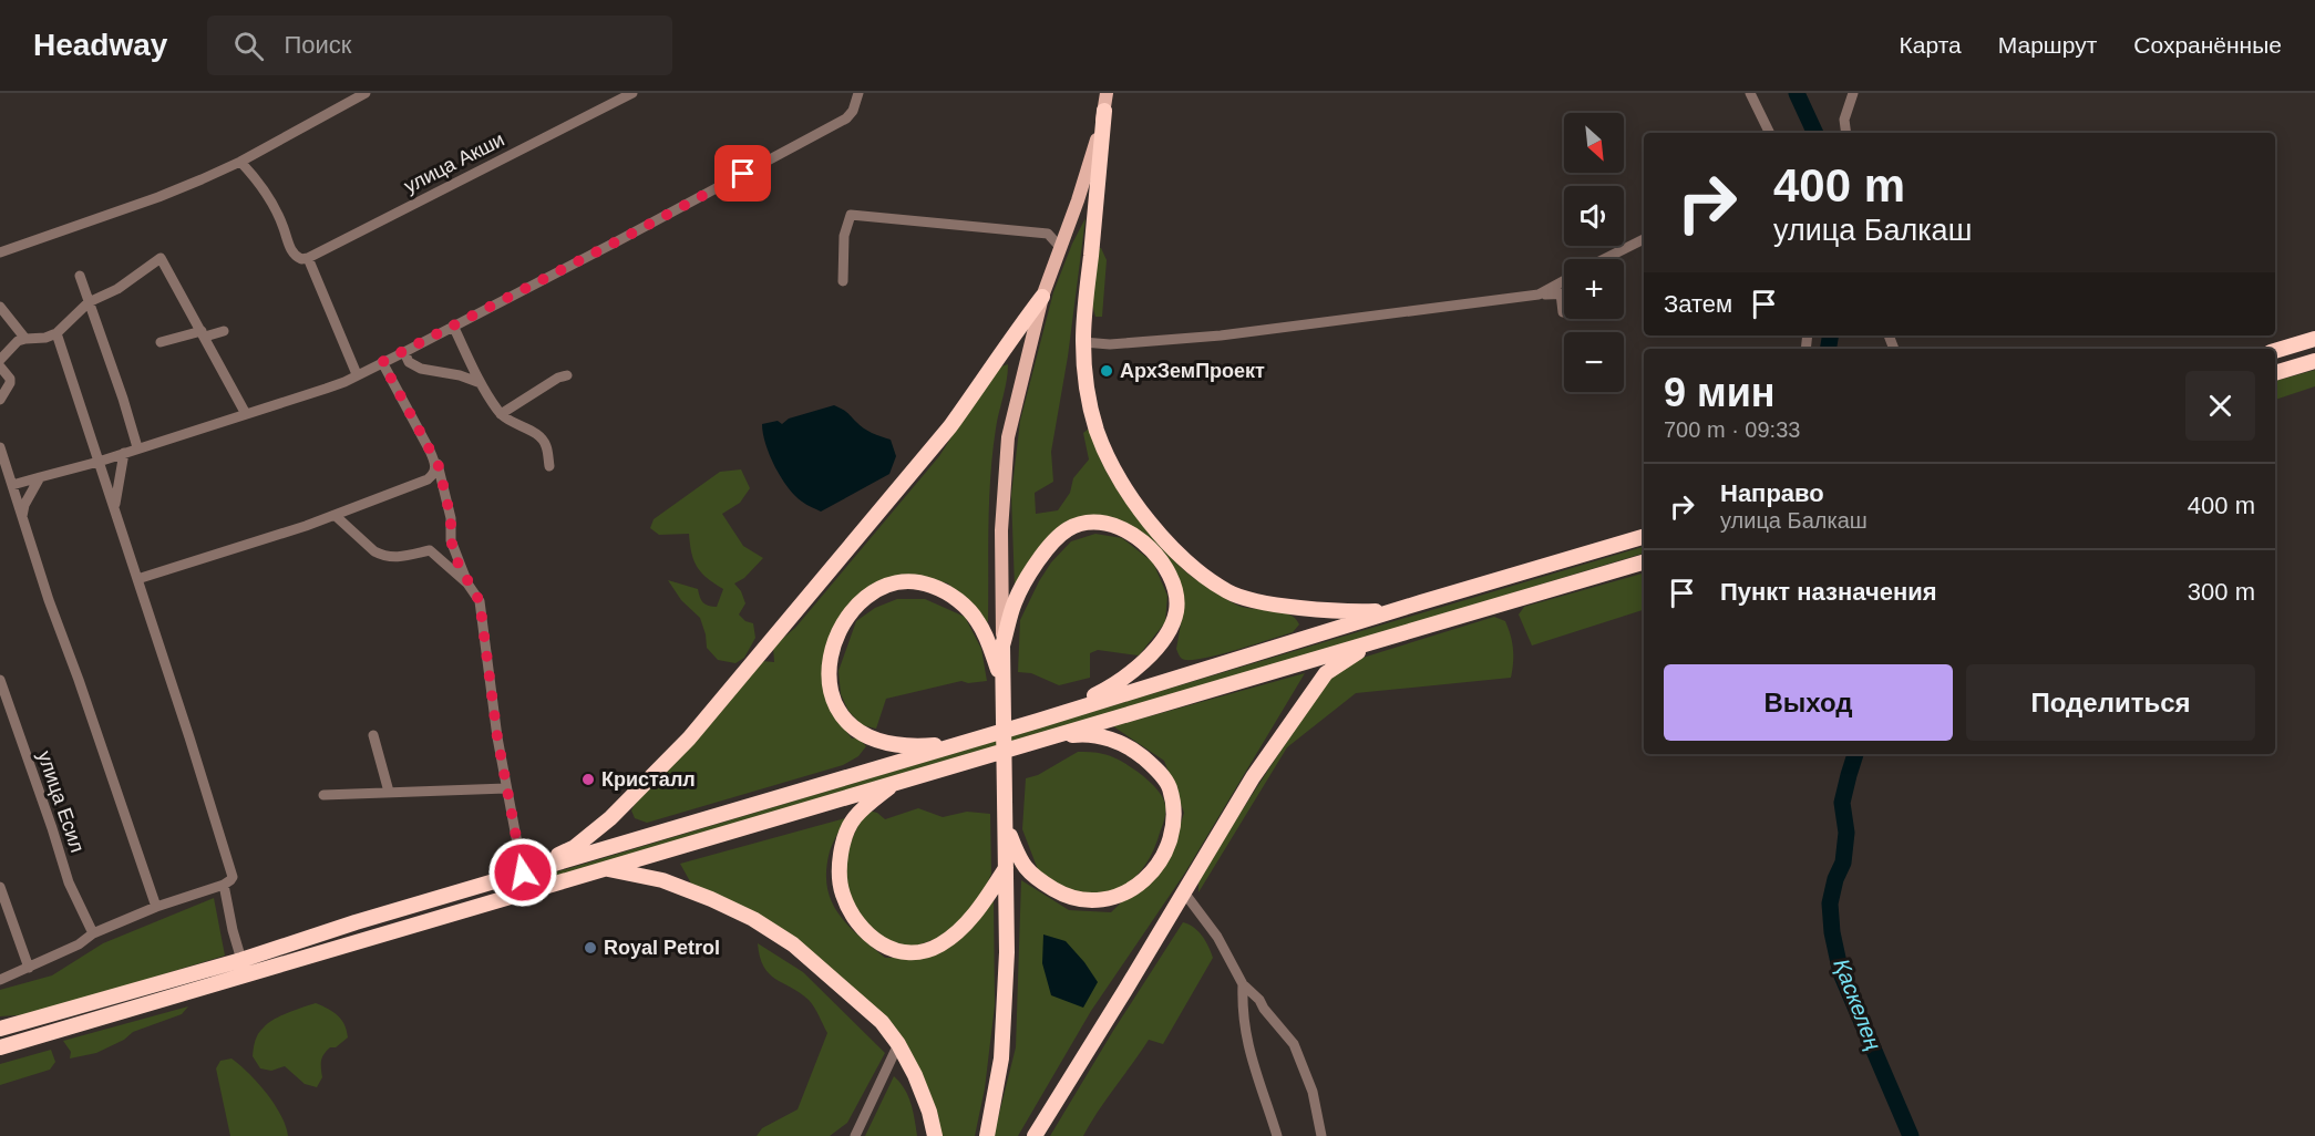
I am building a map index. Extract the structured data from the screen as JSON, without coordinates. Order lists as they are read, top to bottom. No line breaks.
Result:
{"streets":{"street":["улица Акши","улица Есил"]},"water":["Қаскелең"],"places":["АрхЗемПроект","Кристалл","Royal Petrol"],"north":"bottom right","page":{"header":"Headway","search":"Поиск","nav":["Карта","Маршрут","Сохранённые"],"map_buttons":["+","−"],"turn":["400 m","улица Балкаш"],"then":"Затем","heading":["9 мин","700 m · 09:33"],"list":[{"name":"Направо","note":"улица Балкаш","value":"400 m"},{"name":"Пункт назначения","value":"300 m"}],"buttons":["Выход","Поделиться"]}}
